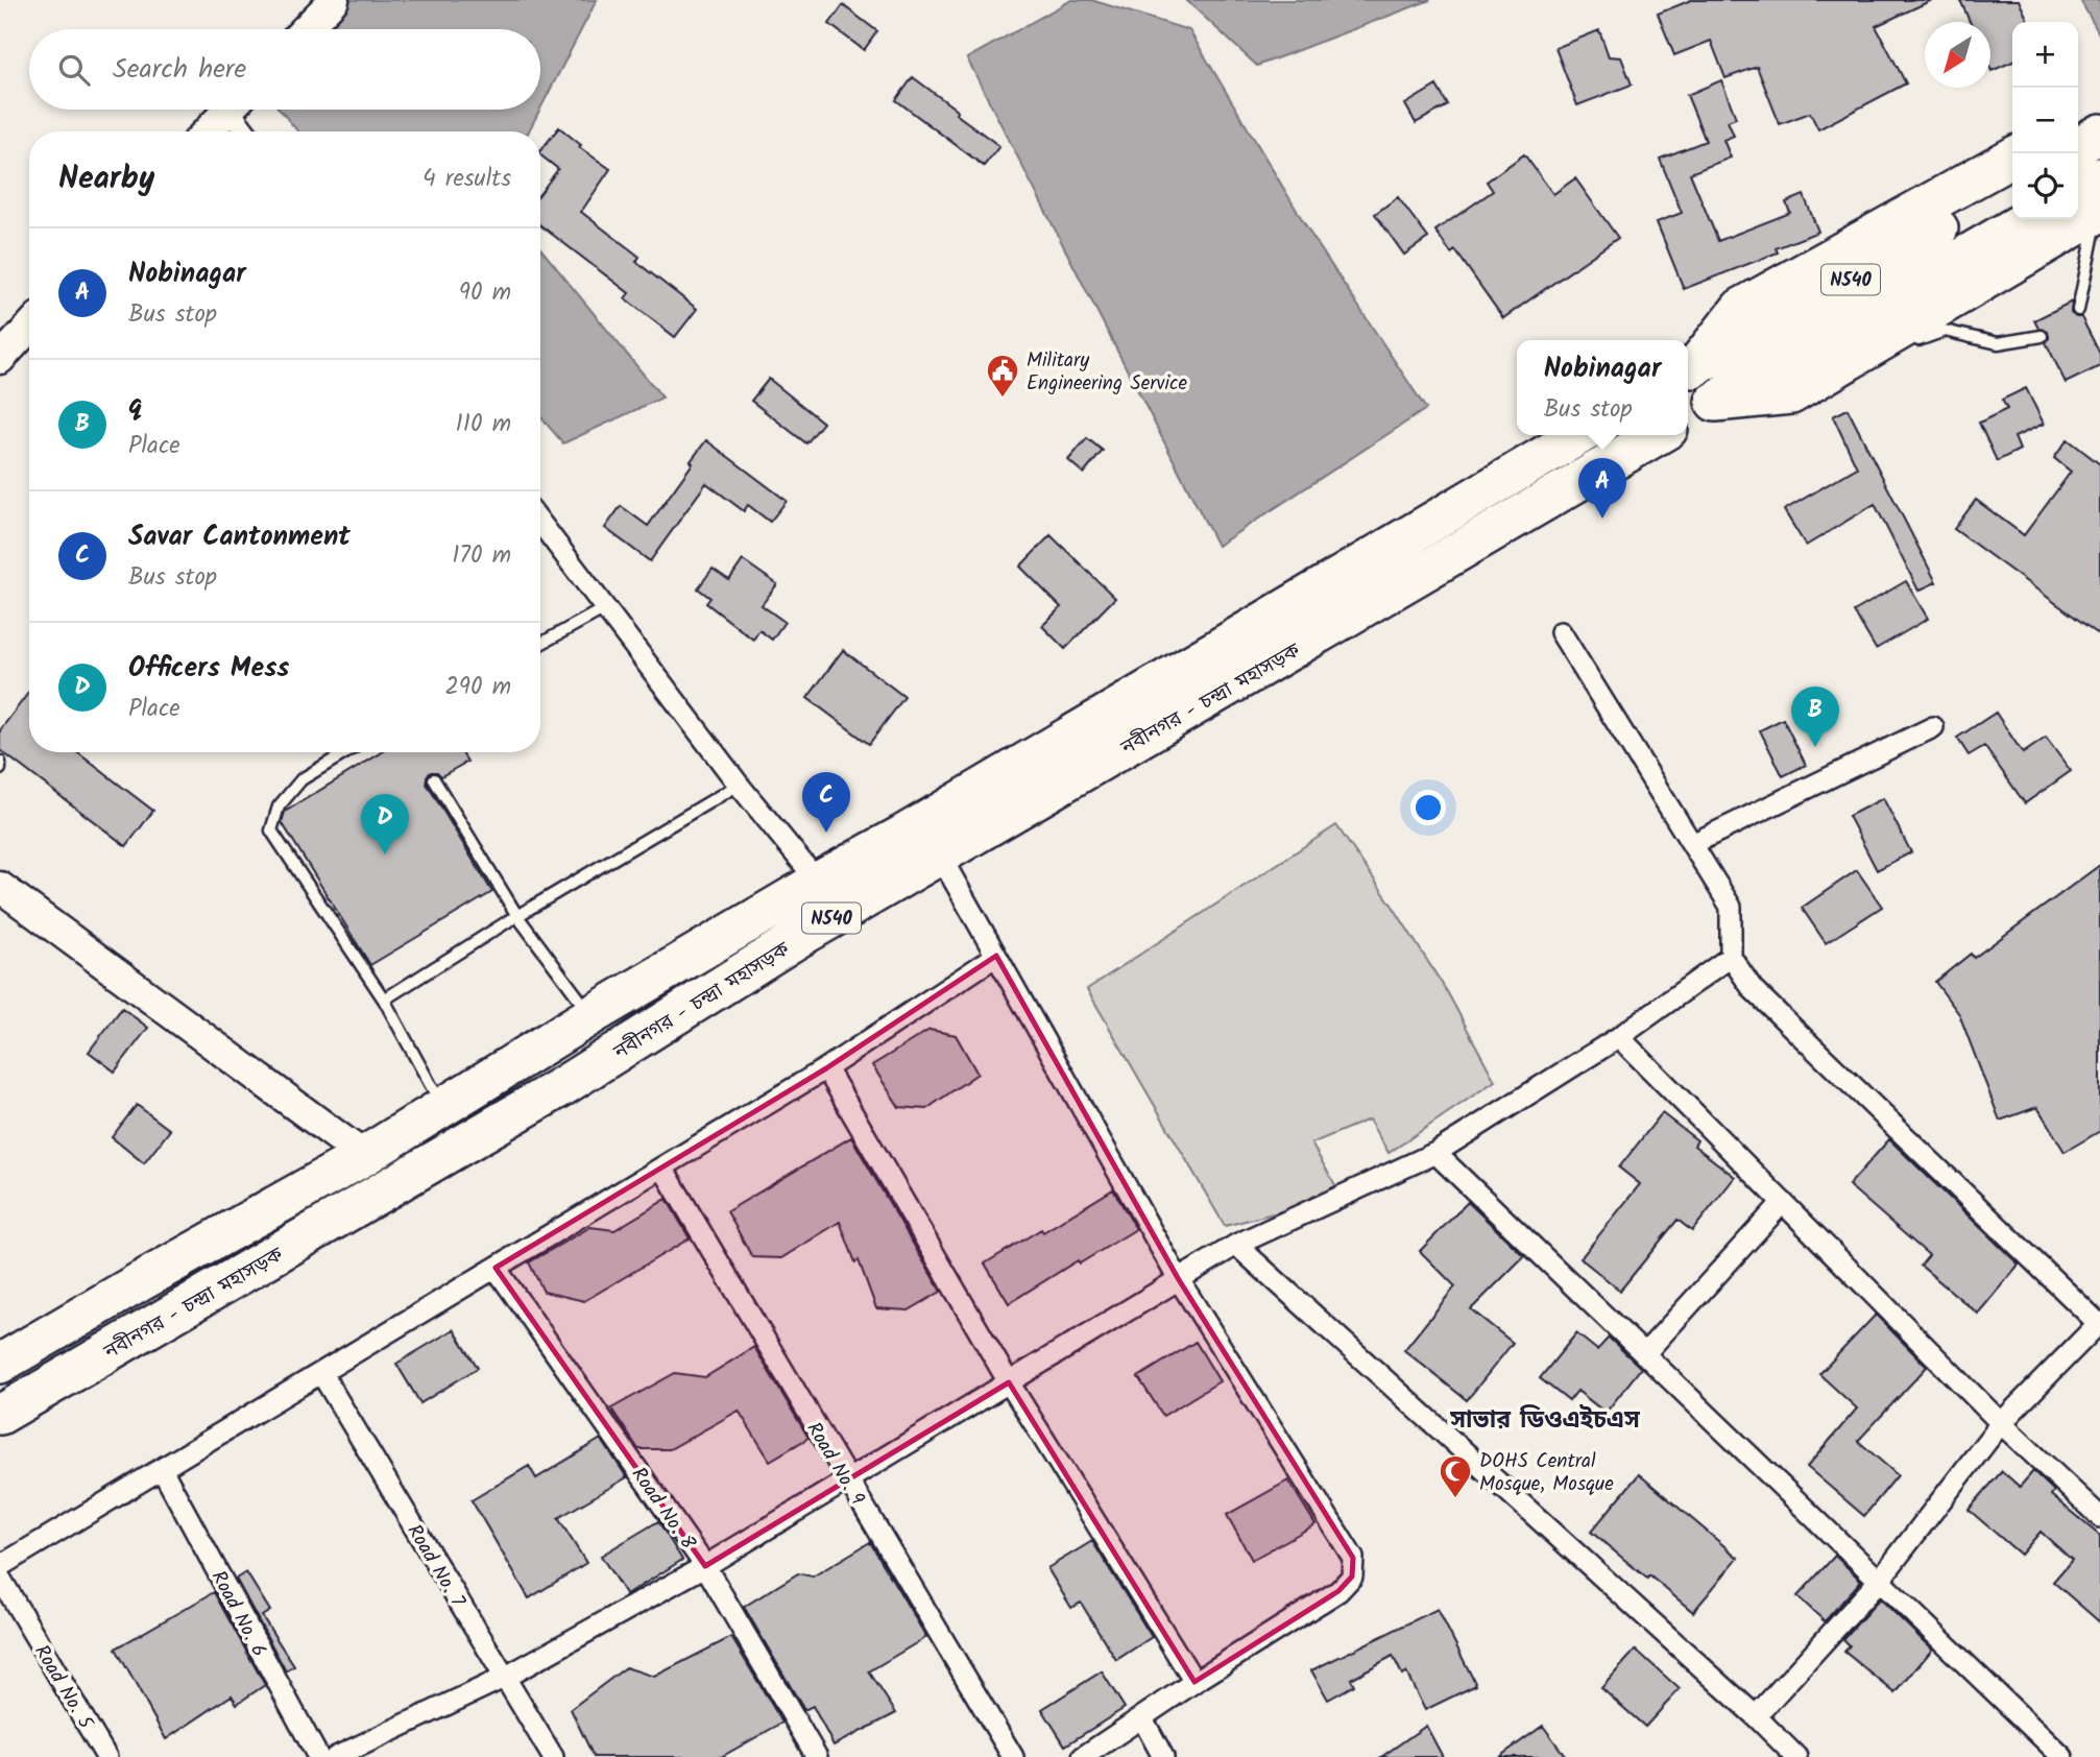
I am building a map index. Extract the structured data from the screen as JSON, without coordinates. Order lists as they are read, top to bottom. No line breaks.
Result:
{"streets":{"highway":["N540","নবীনগর - চন্দ্রা মহাসড়ক"],"street":["Road No. 9","Road No. 8","Road No. 7","Road No. 6","Road No. 5"]},"districts":["সাভার ডিওএইচএস"],"places":{"public building":["Military Engineering Service"],"mosque":["DOHS Central Mosque, Mosque"]},"north":"bottom left","page":{"map_buttons":["+","−"],"search":"Search here","heading":["Nearby","4 results"],"list":[{"mark":"A","name":"Nobinagar","note":"Bus stop","value":"90 m"},{"mark":"B","name":"q","note":"Place","value":"110 m"},{"mark":"C","name":"Savar Cantonment","note":"Bus stop","value":"170 m"},{"mark":"D","name":"Officers Mess","note":"Place","value":"290 m"}],"popup":["Nobinagar","Bus stop"],"pins":["A","B","C","D"]}}
